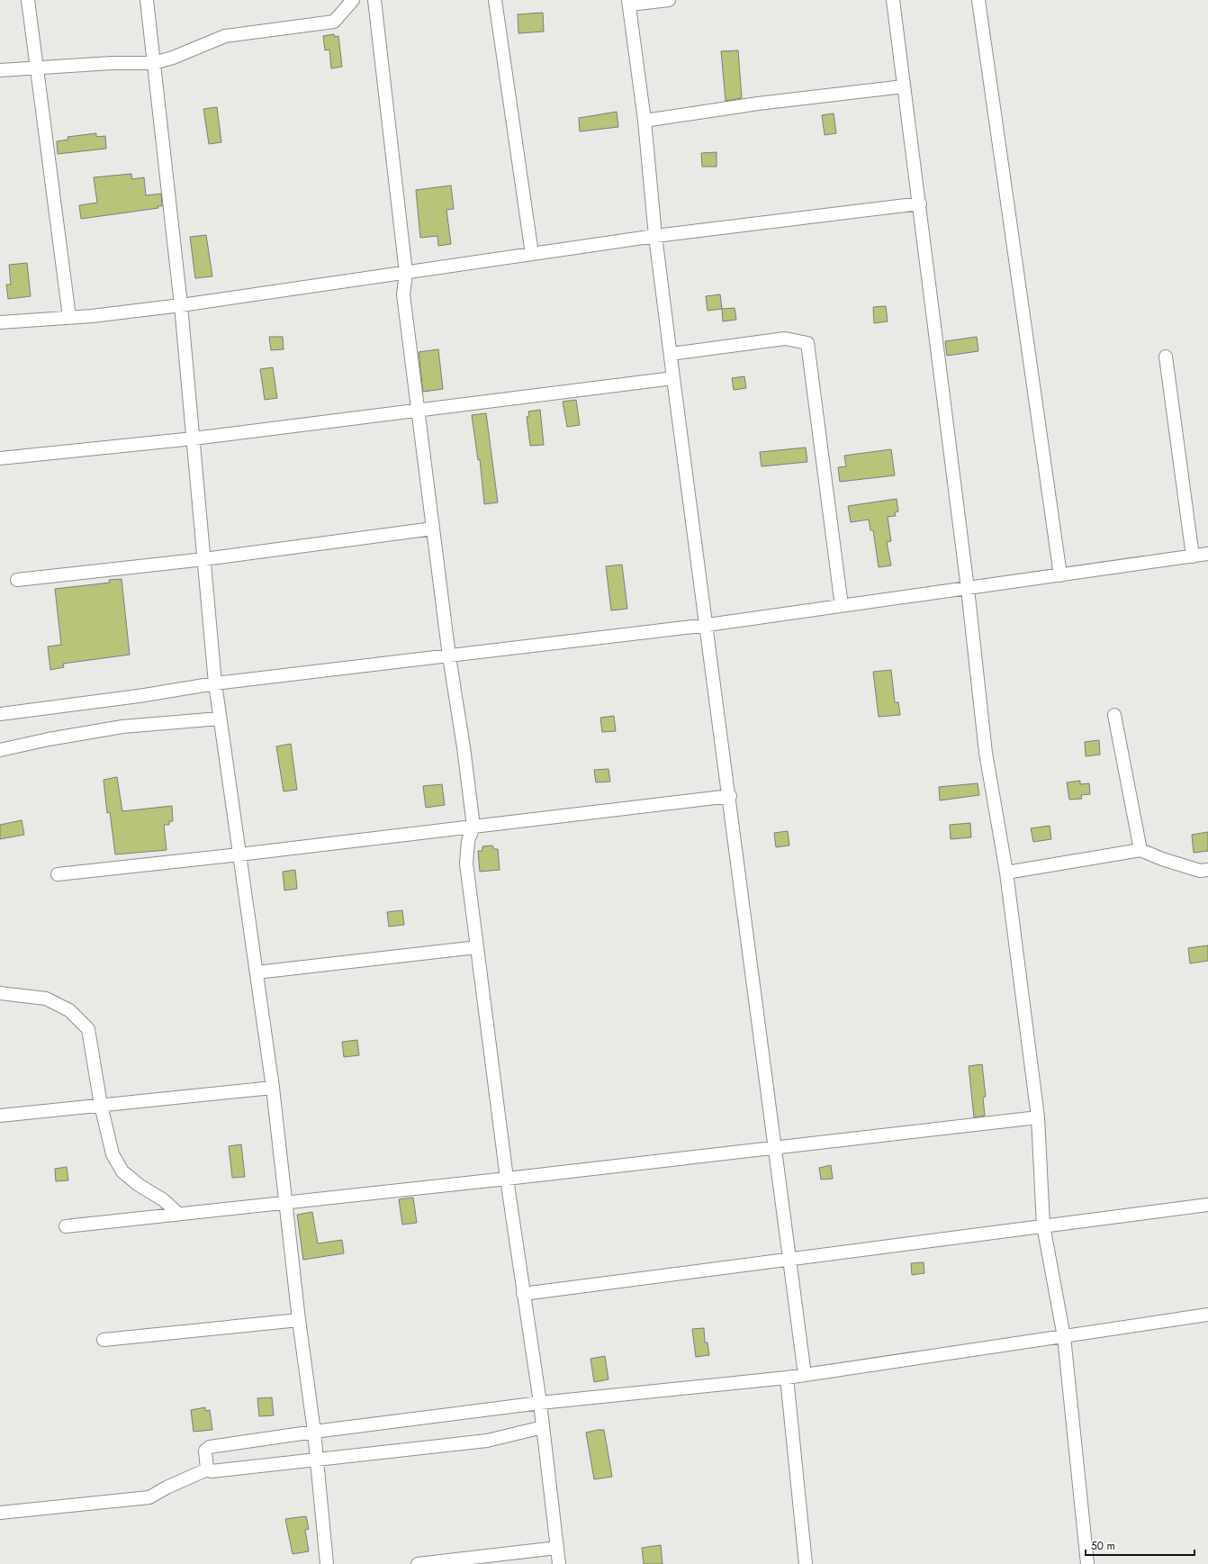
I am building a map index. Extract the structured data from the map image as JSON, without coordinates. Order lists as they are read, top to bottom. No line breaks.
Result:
{"scale_bar":"50 m"}
